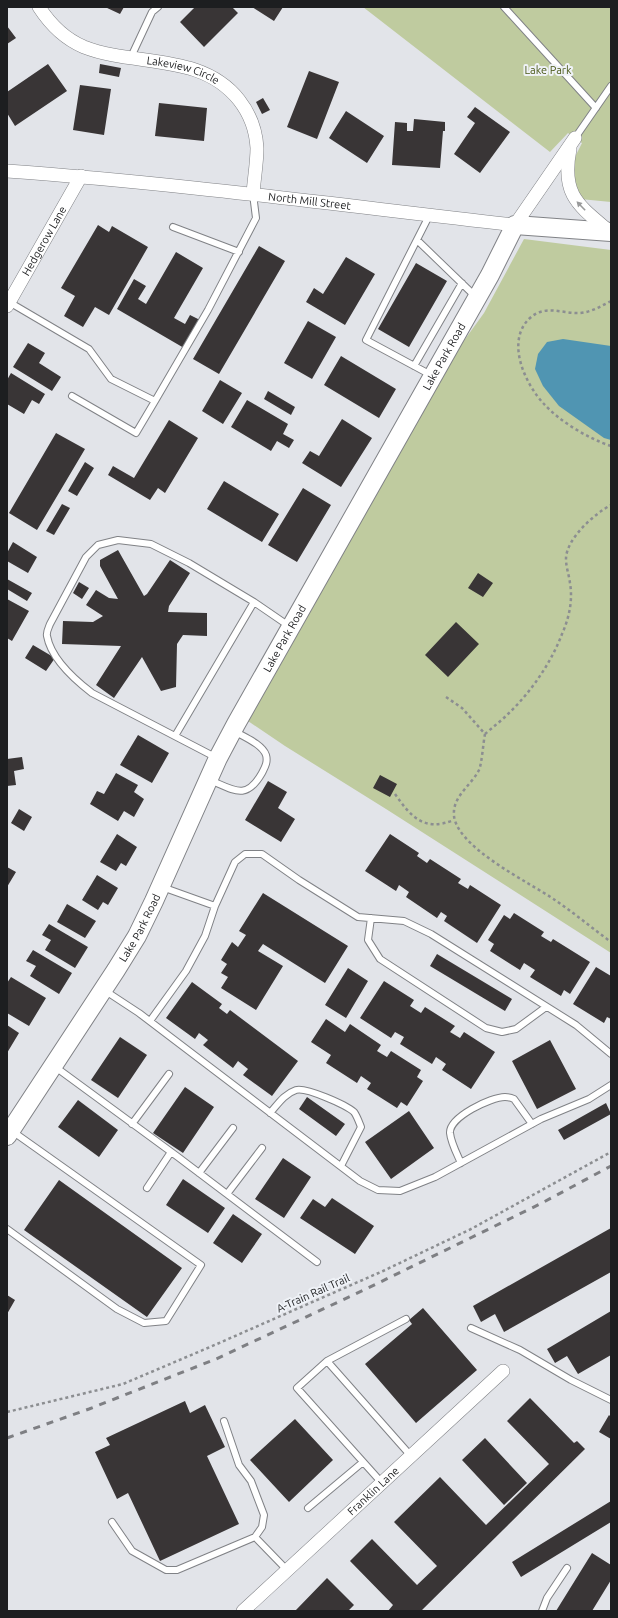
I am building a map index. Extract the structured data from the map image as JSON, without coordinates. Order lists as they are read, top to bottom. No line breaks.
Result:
{"streets":{"main road":["North Mill Street","Lake Park Road"],"street":["Lakeview Circle","Hedgerow Lane","Franklin Lane"],"path":["A-Train Rail Trail"]},"crossings":[["Lakeview Circle","North Mill Street"],["North Mill Street","Hedgerow Lane"],["North Mill Street","Lake Park Road"]],"parks":["Lake Park"]}
